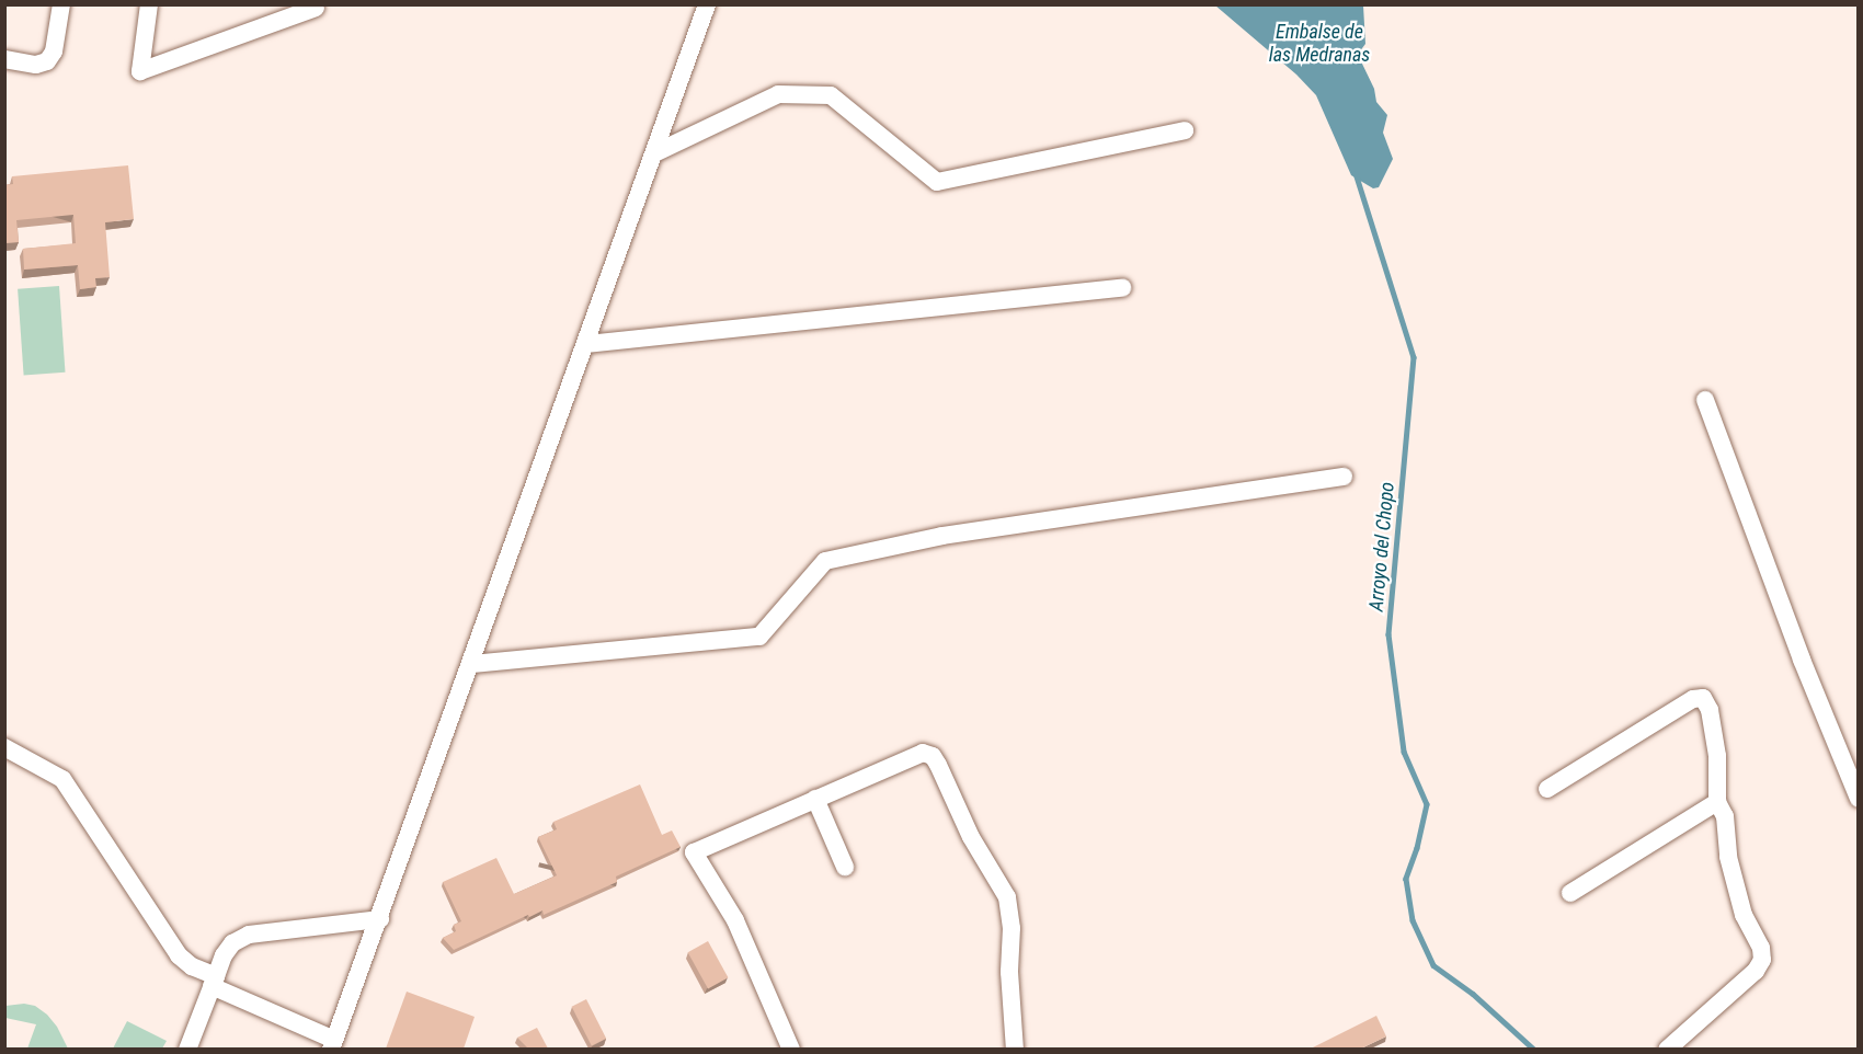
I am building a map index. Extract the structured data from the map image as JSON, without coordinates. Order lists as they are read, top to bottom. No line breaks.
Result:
{"water":["Embalse de las Medranas","Arroyo del Chopo"]}
